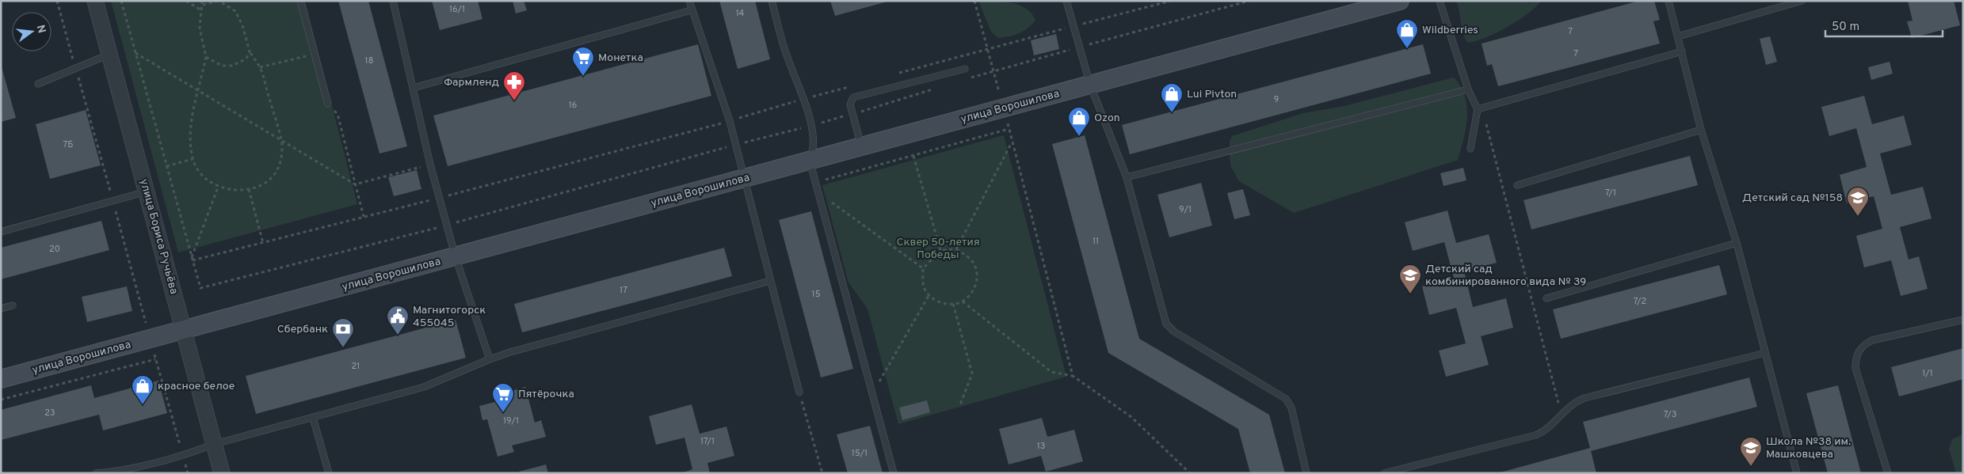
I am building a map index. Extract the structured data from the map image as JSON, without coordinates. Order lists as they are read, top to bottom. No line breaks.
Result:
{"streets":{"main road":["улица Ворошилова"],"street":["улица Бориса Ручьёва"]},"crossings":[["улица Ворошилова","улица Бориса Ручьёва"]],"parks":["Сквер 50-летия Победы"],"places":{"shop":["Wildberries","Lui Pivton","Ozon","красное белое"],"supermarket":["Монетка","Пятёрочка"],"pharmacy":["Фармленд"],"school or university":["Детский сад №158","Детский сад комбинированного вида № 39","Школа №38 им. Машковцева"],"public building":["Магнитогорск 455045"],"bank":["Сбербанк"]},"house_numbers":["16/1","14","7","7","18","9","16","7Б","7/1","9/1","11","20","17","15","7/2","21","1/1","23","7/3","19/1","17/1","13","15/1"],"scale_bar":"50 m","north":"right"}
